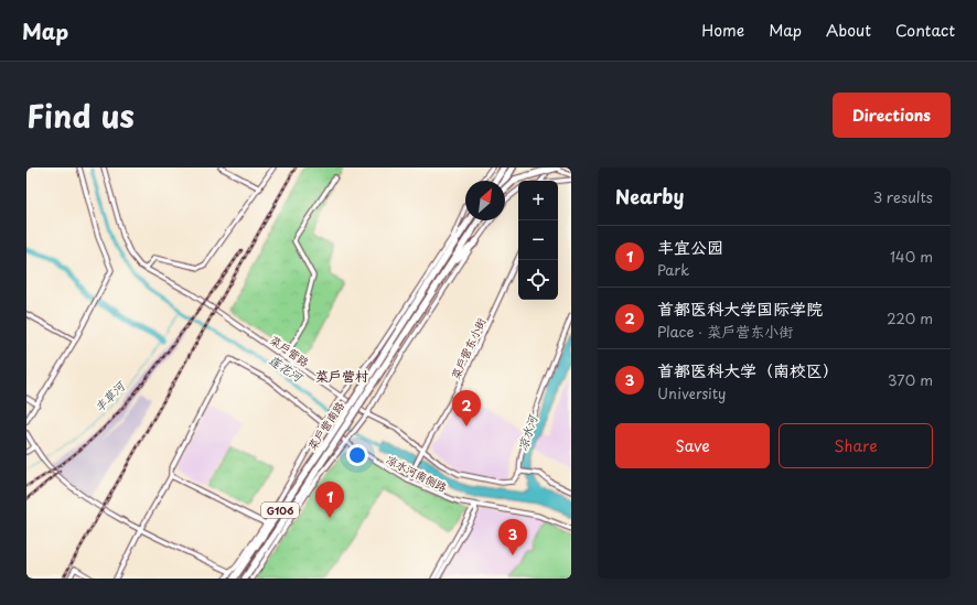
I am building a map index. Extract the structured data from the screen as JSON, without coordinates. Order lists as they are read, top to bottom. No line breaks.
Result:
{"streets":{"highway":["菜户营南路","G106"],"street":["菜户营东小街","菜户营路","凉水河南侧路"]},"crossings":[["菜户营东小街","菜户营路"],["菜户营东小街","凉水河南侧路"],["菜户营路","菜户营南路"],["菜户营南路","凉水河南侧路"]],"districts":["菜户营村"],"water":["莲花河","丰草河","凉水河"],"north":"top right","page":{"header":"Map","nav":["Home","Map","About","Contact"],"title":"Find us","buttons":["Directions",["Save","Share"]],"heading":["Nearby","3 results"],"map_buttons":["+","−"],"list":[{"mark":"1","name":"丰宜公园","note":"Park","value":"140 m"},{"mark":"2","name":"首都医科大学国际学院","note":"Place · 菜户营东小街","value":"220 m"},{"mark":"3","name":"首都医科大学（南校区）","note":"University","value":"370 m"}],"pins":["2","1","3"]}}
